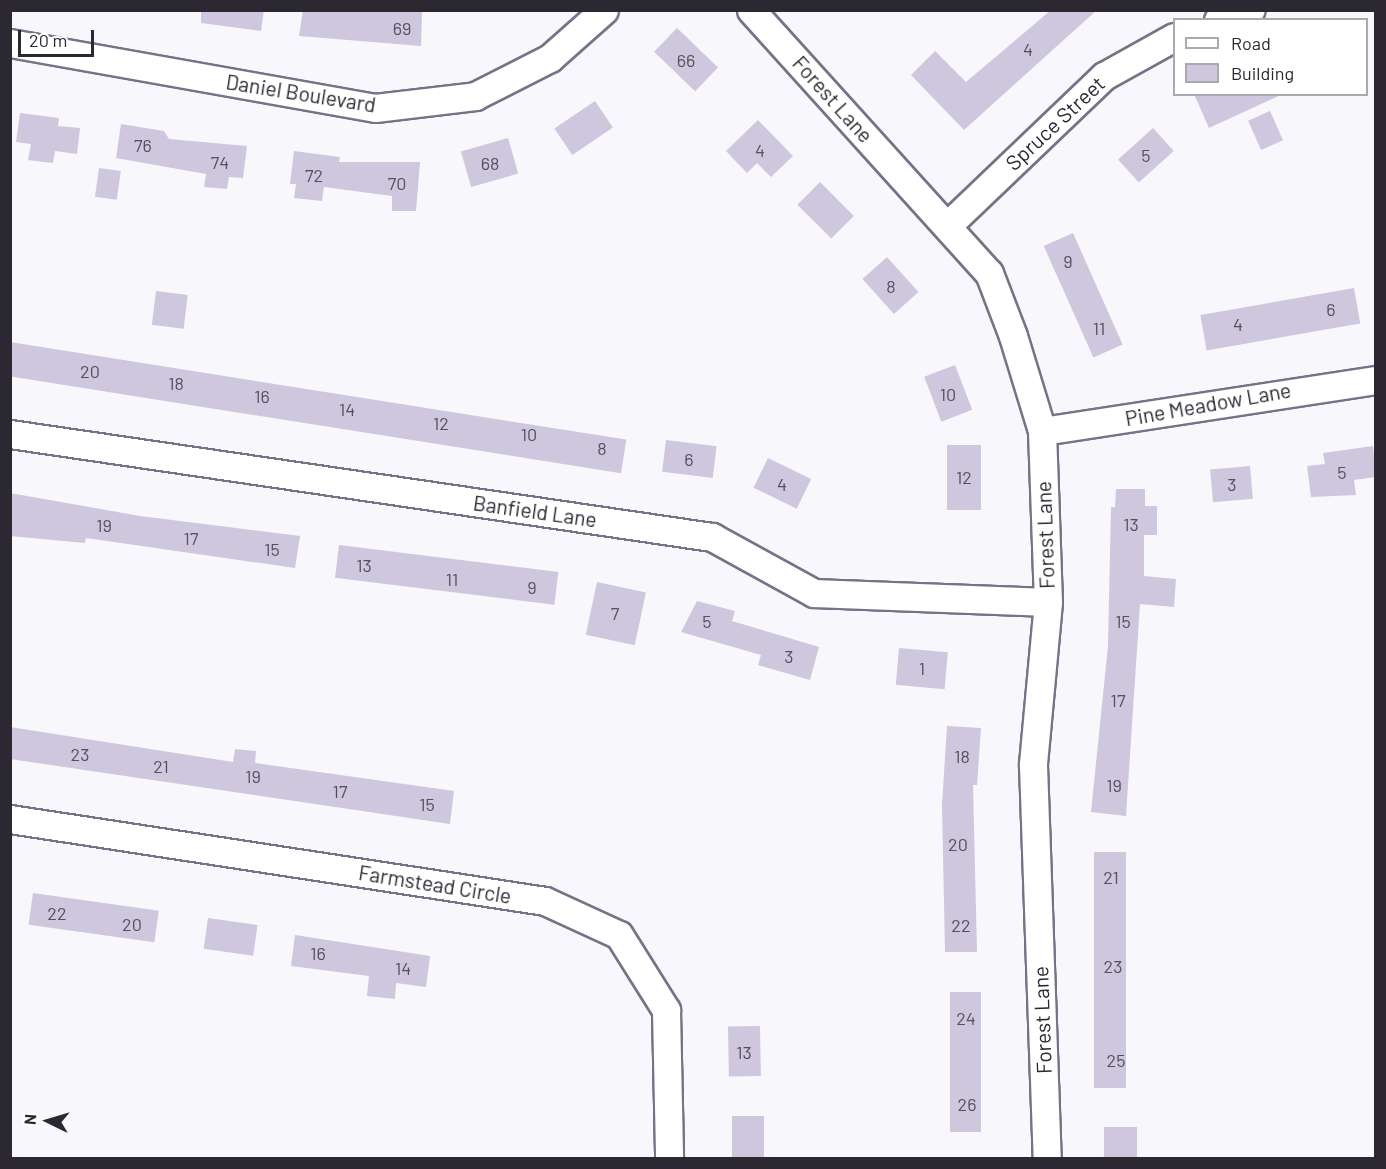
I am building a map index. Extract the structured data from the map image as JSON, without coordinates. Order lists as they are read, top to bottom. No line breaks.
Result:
{"streets":{"street":["Daniel Boulevard","Forest Lane","Spruce Street","Pine Meadow Lane","Banfield Lane","Farmstead Circle"]},"crossings":[["Forest Lane","Spruce Street"],["Forest Lane","Pine Meadow Lane"],["Forest Lane","Banfield Lane"]],"house_numbers":["69","4","66","76","4","5","74","68","72","70","9","8","6","4","11","20","18","10","16","14","12","10","8","6","5","12","4","3","13","19","17","15","13","11","9","7","5","15","3","1","17","23","18","21","19","19","17","15","20","21","22","20","22","16","23","14","24","13","25","26"],"legend":["Road","Building"],"scale_bar":"20 m","north":"left"}
